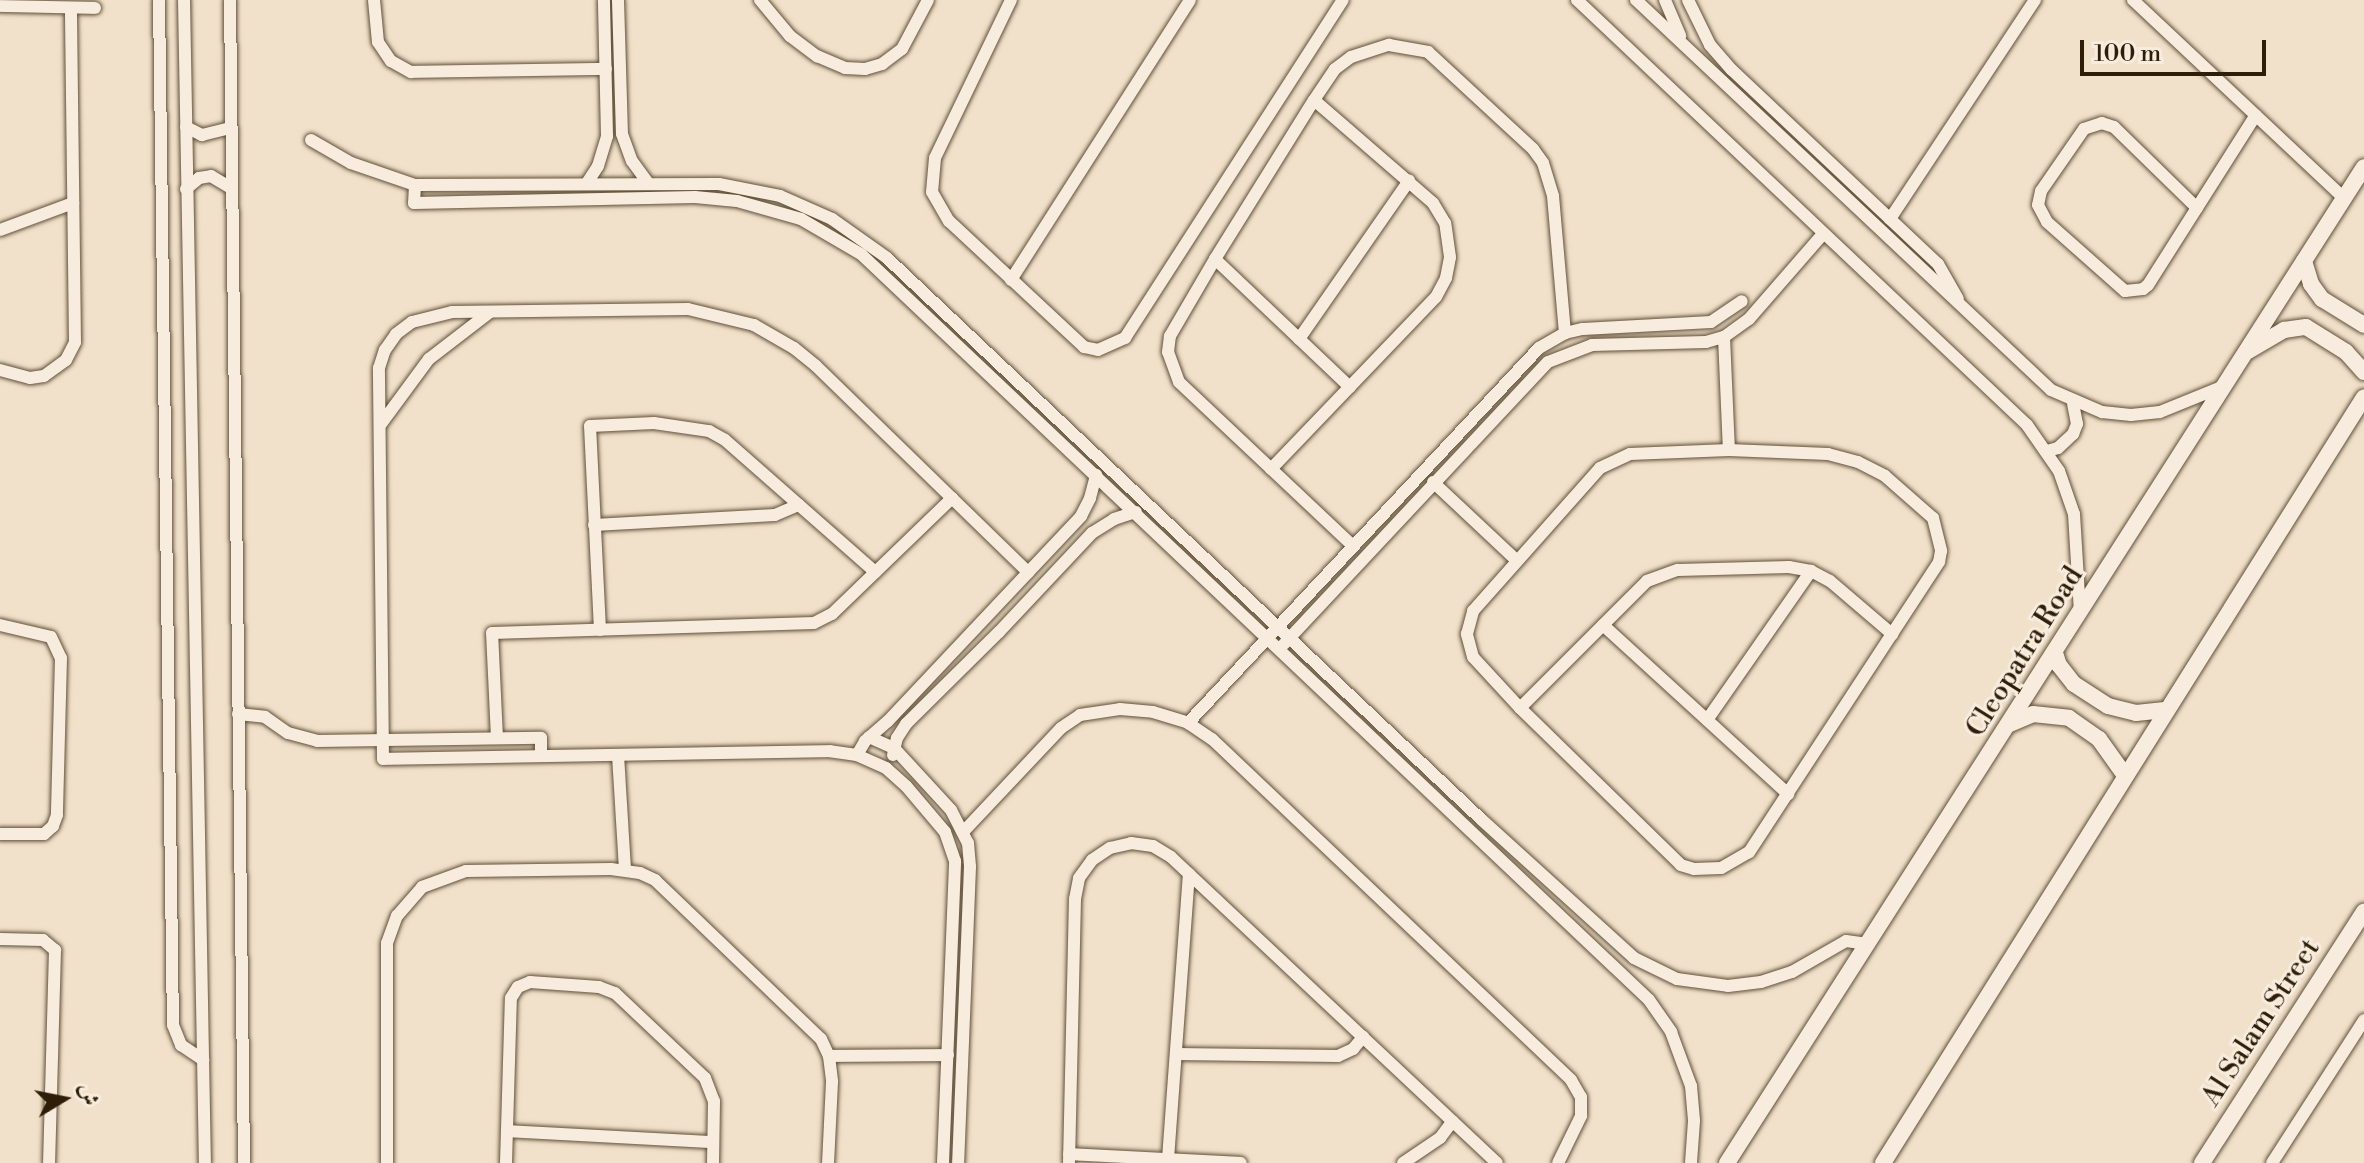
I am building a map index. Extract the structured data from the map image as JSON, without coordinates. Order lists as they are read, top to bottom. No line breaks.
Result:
{"streets":{"main road":["Cleopatra Road","Al Salam Street"]},"scale_bar":"100 m","north":"right"}
